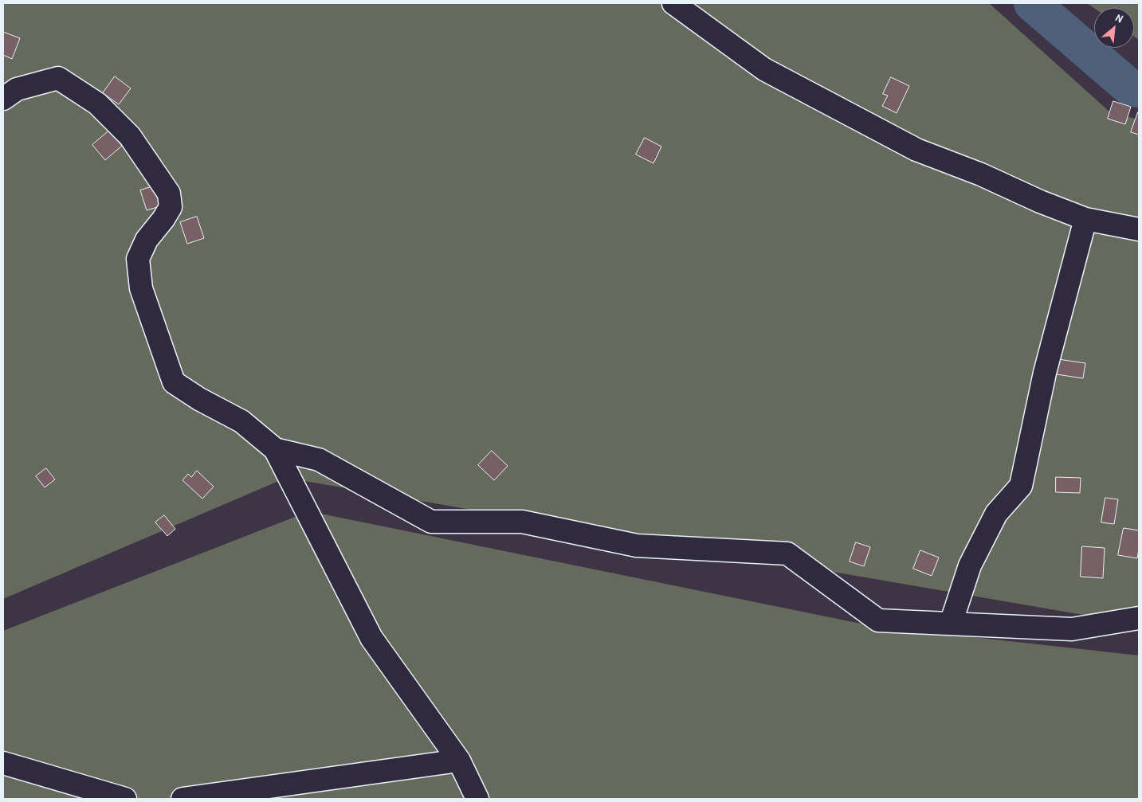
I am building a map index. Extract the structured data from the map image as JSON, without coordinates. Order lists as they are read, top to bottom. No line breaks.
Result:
{"north":"top right"}
